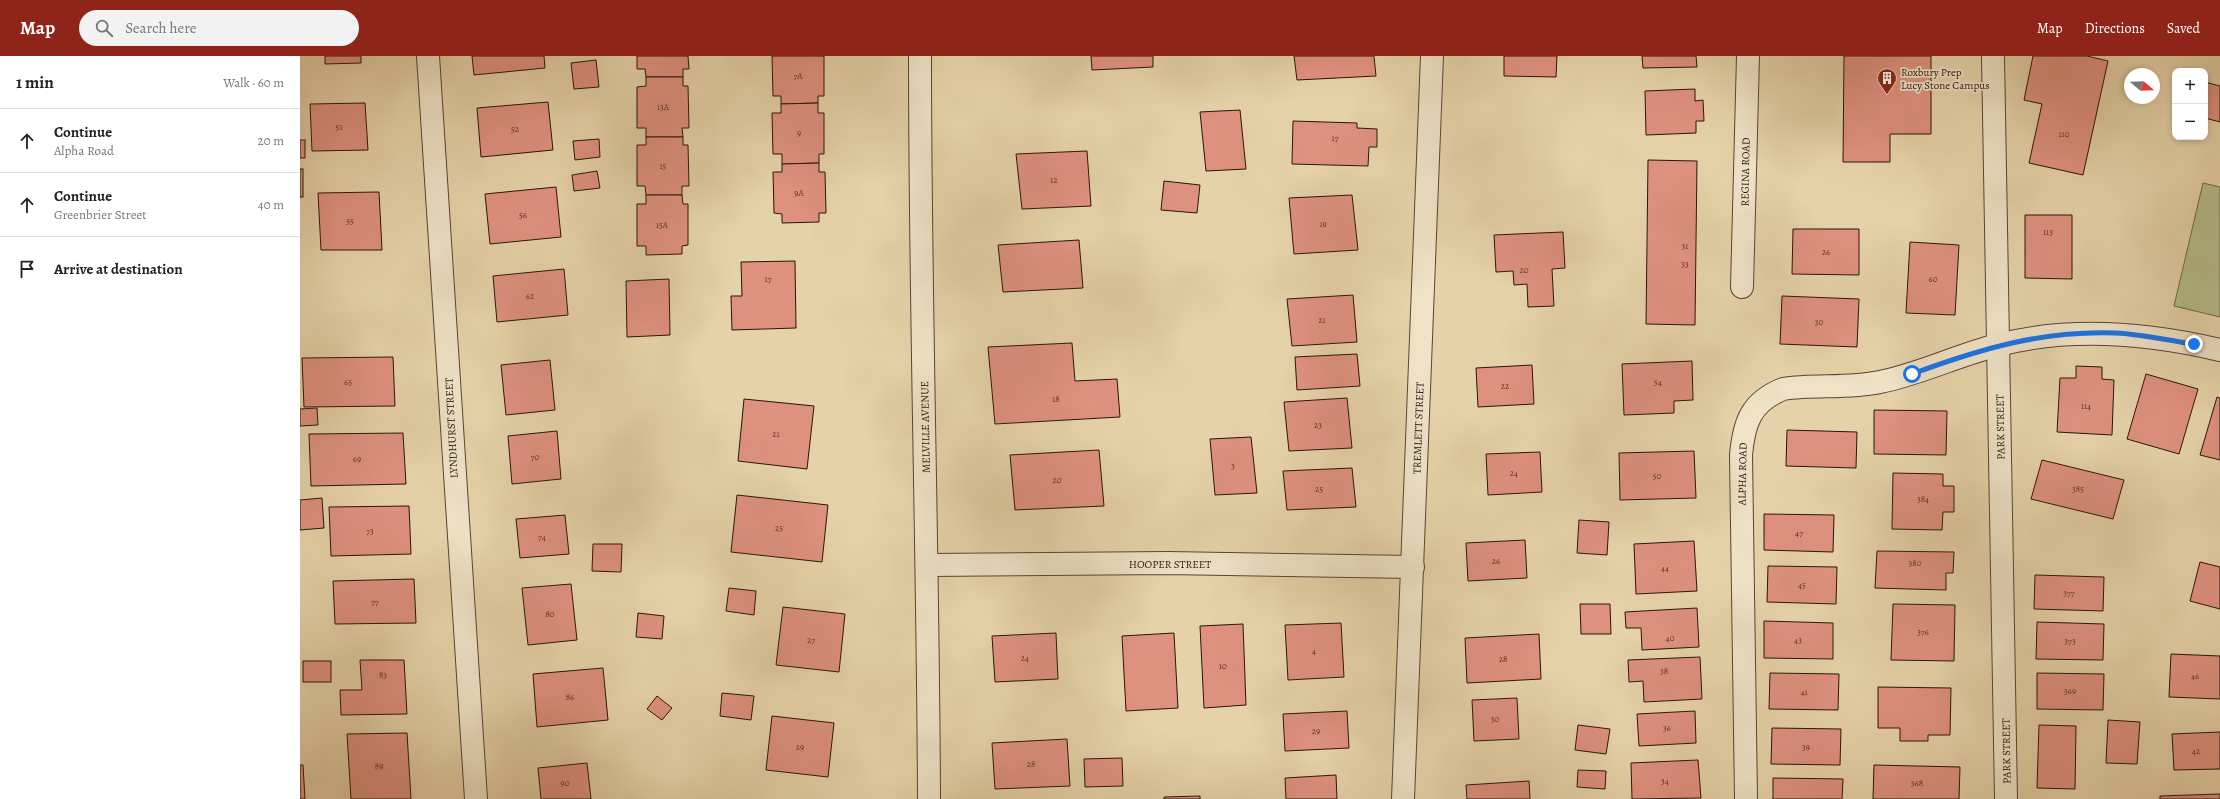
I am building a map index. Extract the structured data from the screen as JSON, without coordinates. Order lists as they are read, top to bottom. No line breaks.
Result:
{"streets":{"street":["REGINA ROAD","MELVILLE AVENUE","PARK STREET","LYNDHURST STREET","TREMLETT STREET","ALPHA ROAD","HOOPER STREET"]},"crossings":[["MELVILLE AVENUE","HOOPER STREET"],["PARK STREET","ALPHA ROAD"],["TREMLETT STREET","HOOPER STREET"]],"places":{"building":["Roxbury Prep Lucy Stone Campus"]},"house_numbers":["7A","13A","51","52","9","110","17","15","12","9A","56","55","19","15A","113","31","26","33","20","17","60","62","21","30","65","54","22","18","114","23","21","70","69","3","24","50","20","25","385","384","25","73","47","74","26","380","44","45","377","77","80","376","40","27","43","373","4","24","28","10","38","83","46","369","41","86","30","36","29","29","39","42","28","89","34","90","368"],"north":"right","page":{"header":"Map","search":"Search here","nav":["Map","Directions","Saved"],"heading":["1 min","Walk · 60 m"],"map_buttons":["+","−"],"list":[["Continue","Alpha Road","20 m"],["Continue","Greenbrier Street","40 m"],"Arrive at destination"]}}
